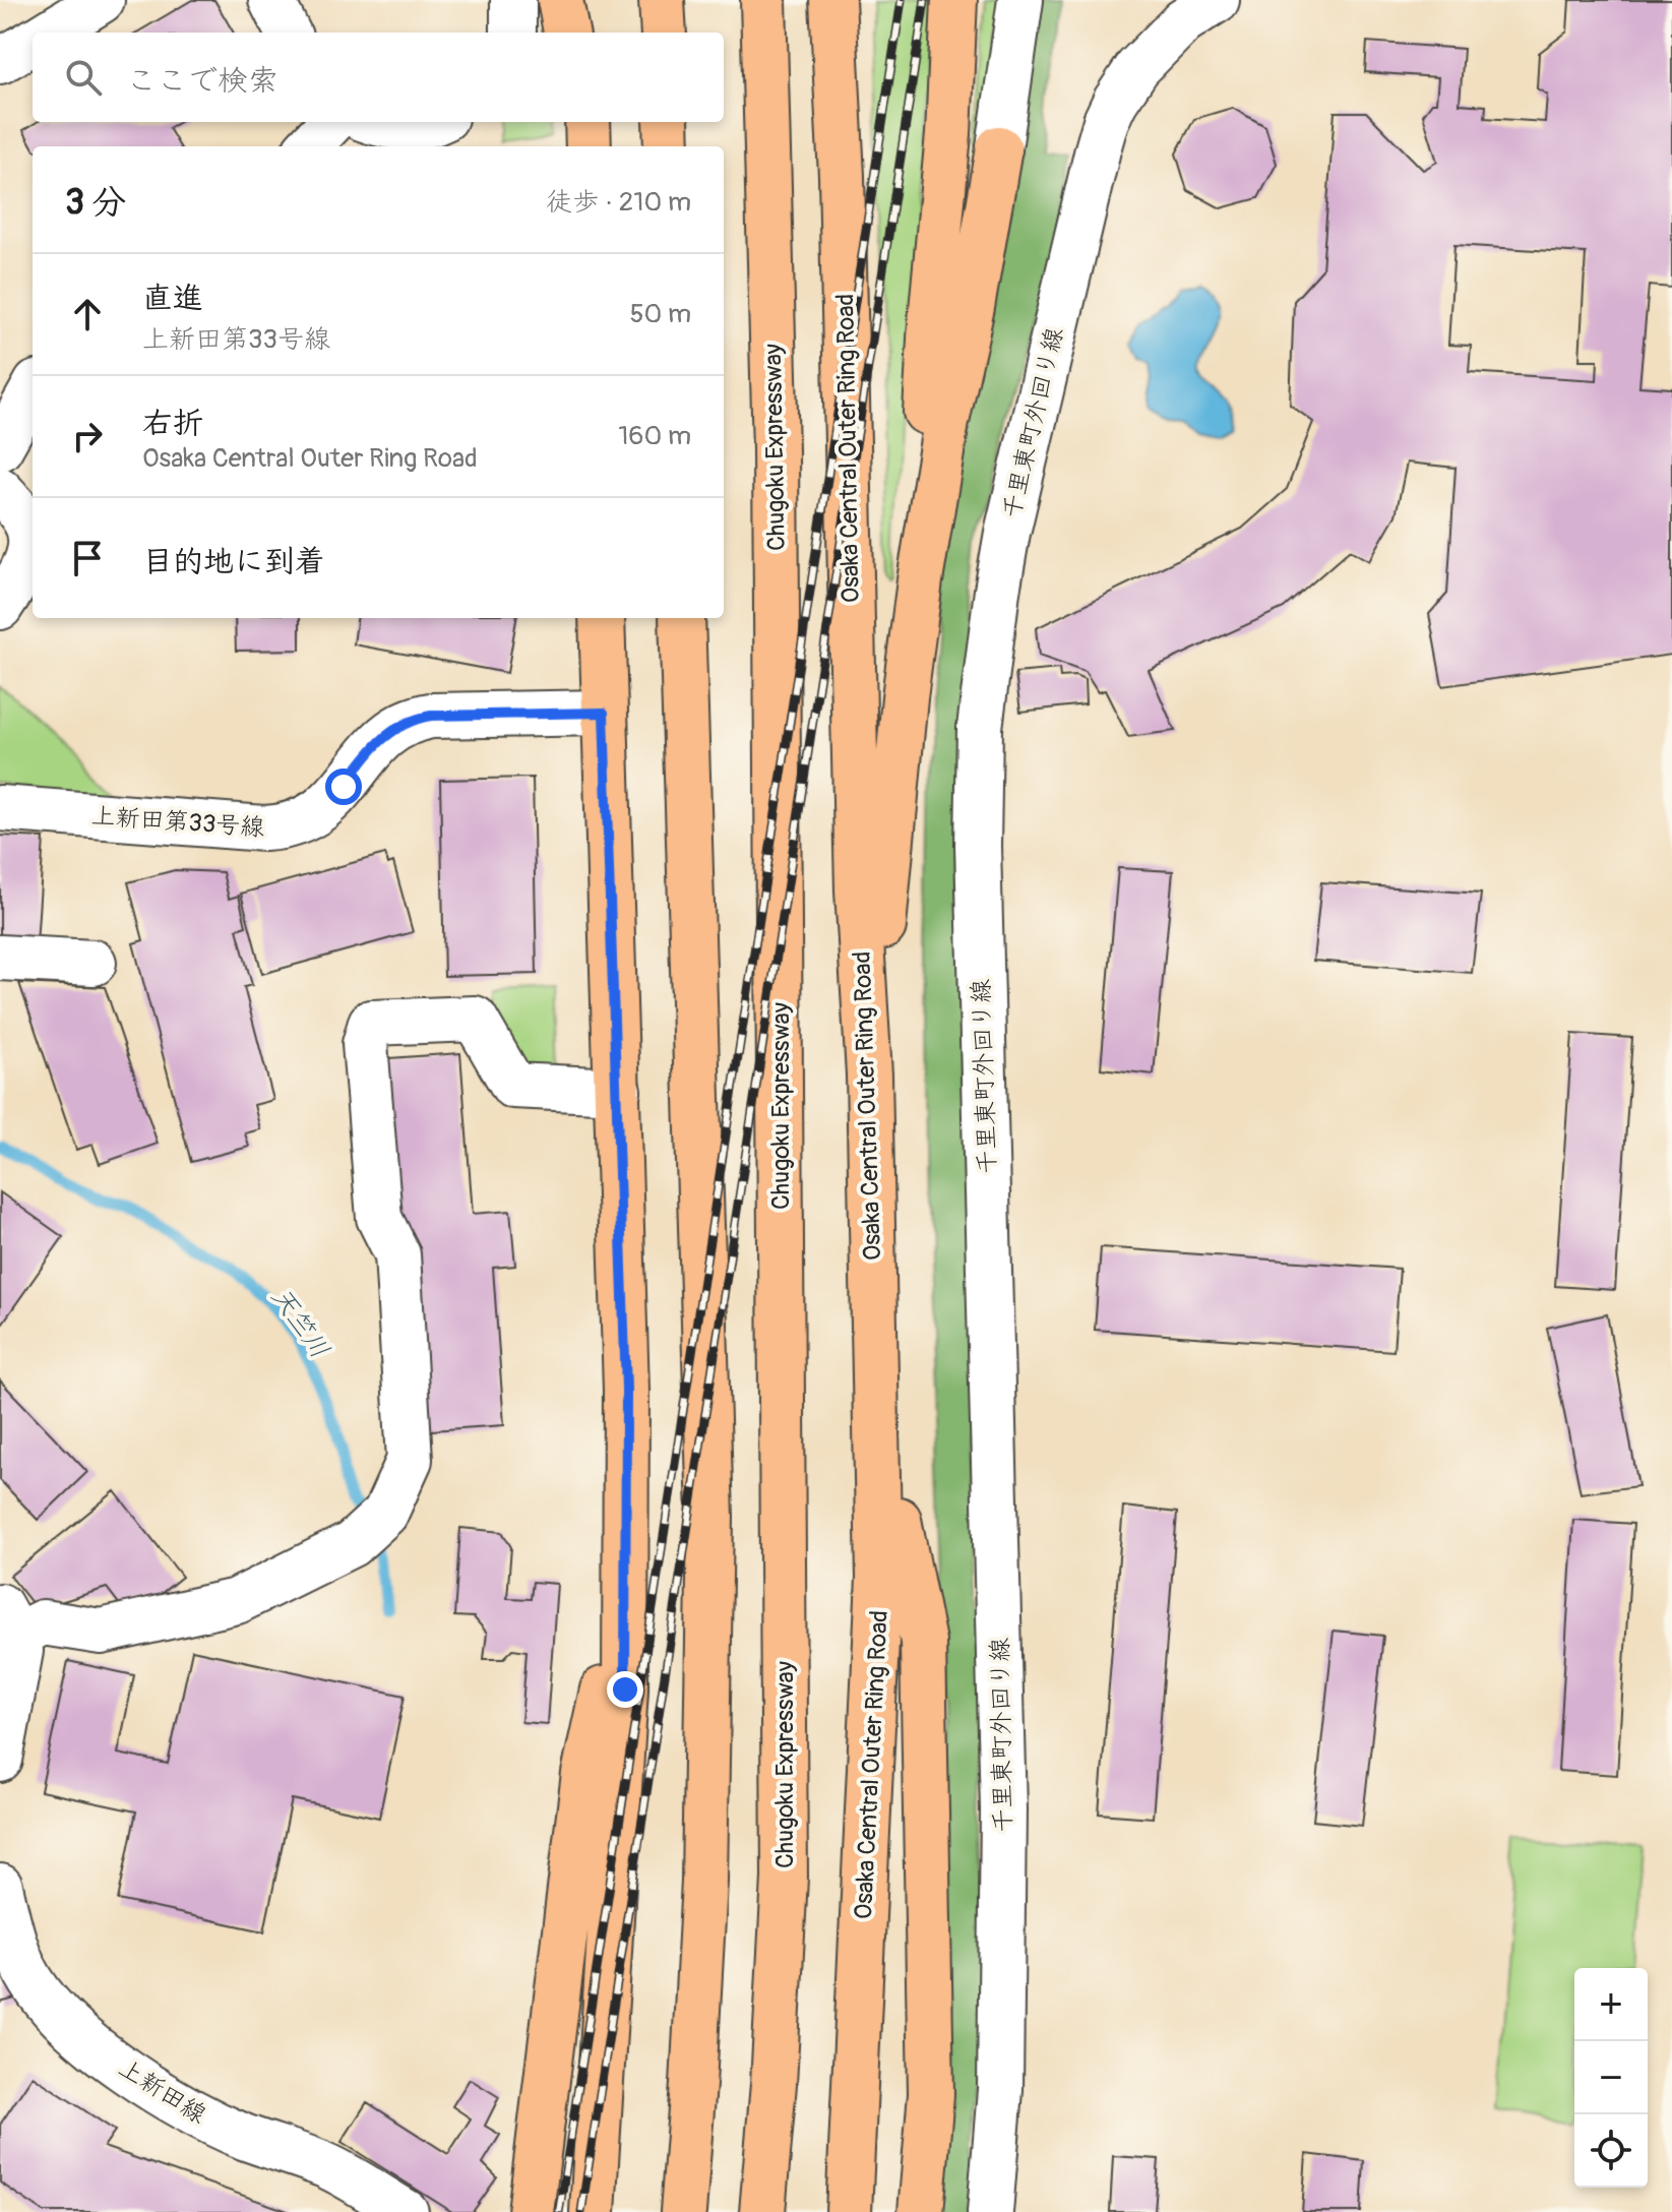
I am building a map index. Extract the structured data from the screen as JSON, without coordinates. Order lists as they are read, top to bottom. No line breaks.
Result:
{"streets":{"main road":["Chugoku Expressway","Osaka Central Outer Ring Road"],"street":["千里東町外回り線","上新田第33号線","上新田線"]},"water":["天竺川"],"page":{"search":"ここで検索","heading":["3 分","徒歩 · 210 m"],"list":[["直進","上新田第33号線","50 m"],["右折","Osaka Central Outer Ring Road","160 m"],"目的地に到着"],"map_buttons":["+","−"]}}
